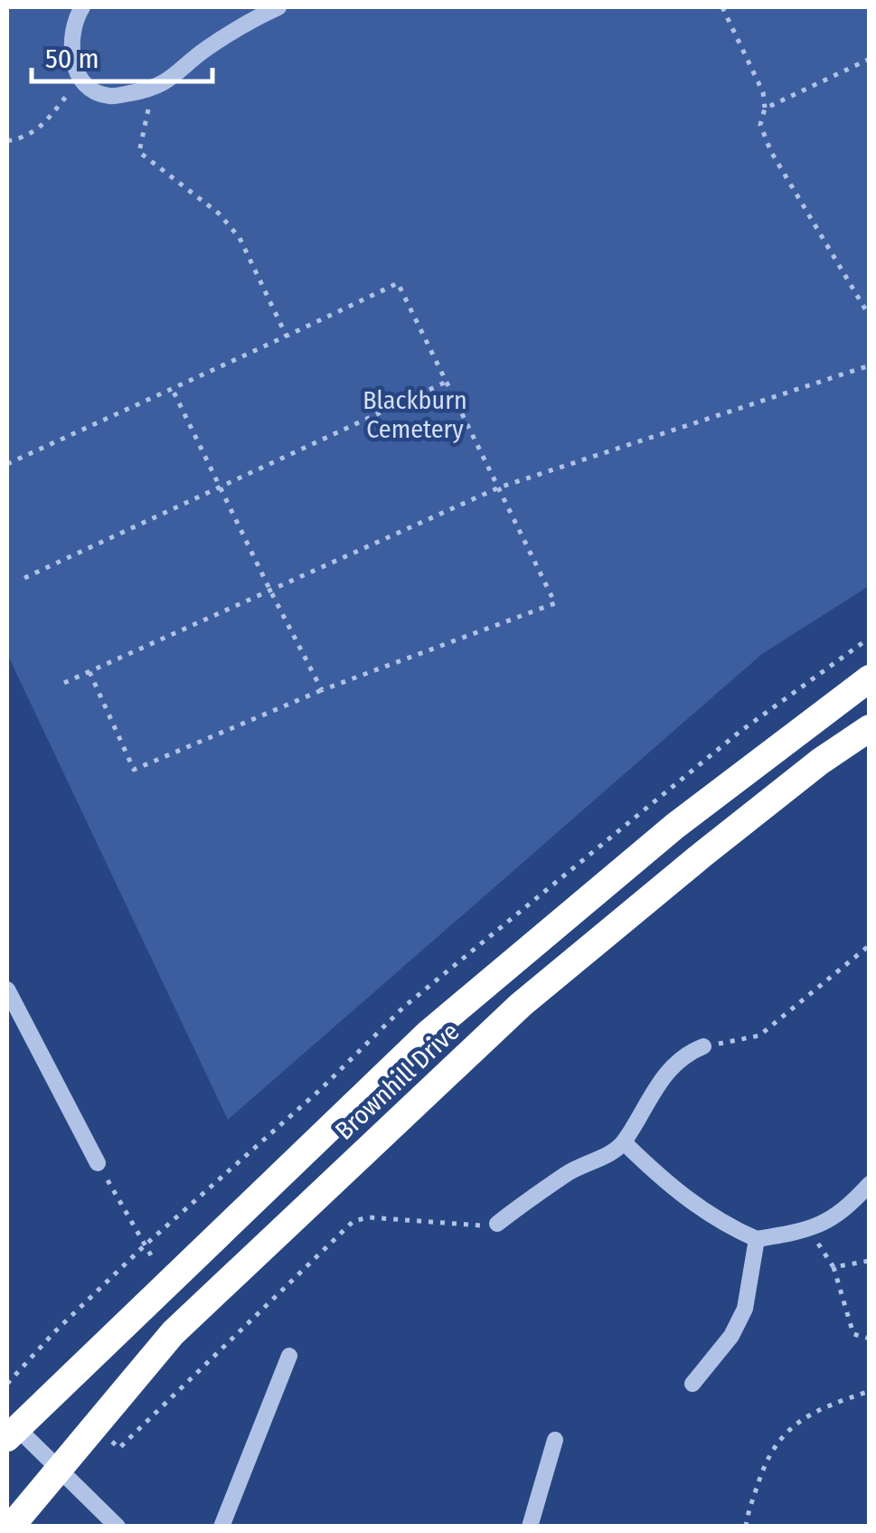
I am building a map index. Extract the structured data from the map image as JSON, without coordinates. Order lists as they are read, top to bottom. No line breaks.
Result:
{"streets":{"highway":["Brownhill Drive"]},"parks":["Blackburn Cemetery"],"scale_bar":"50 m"}
